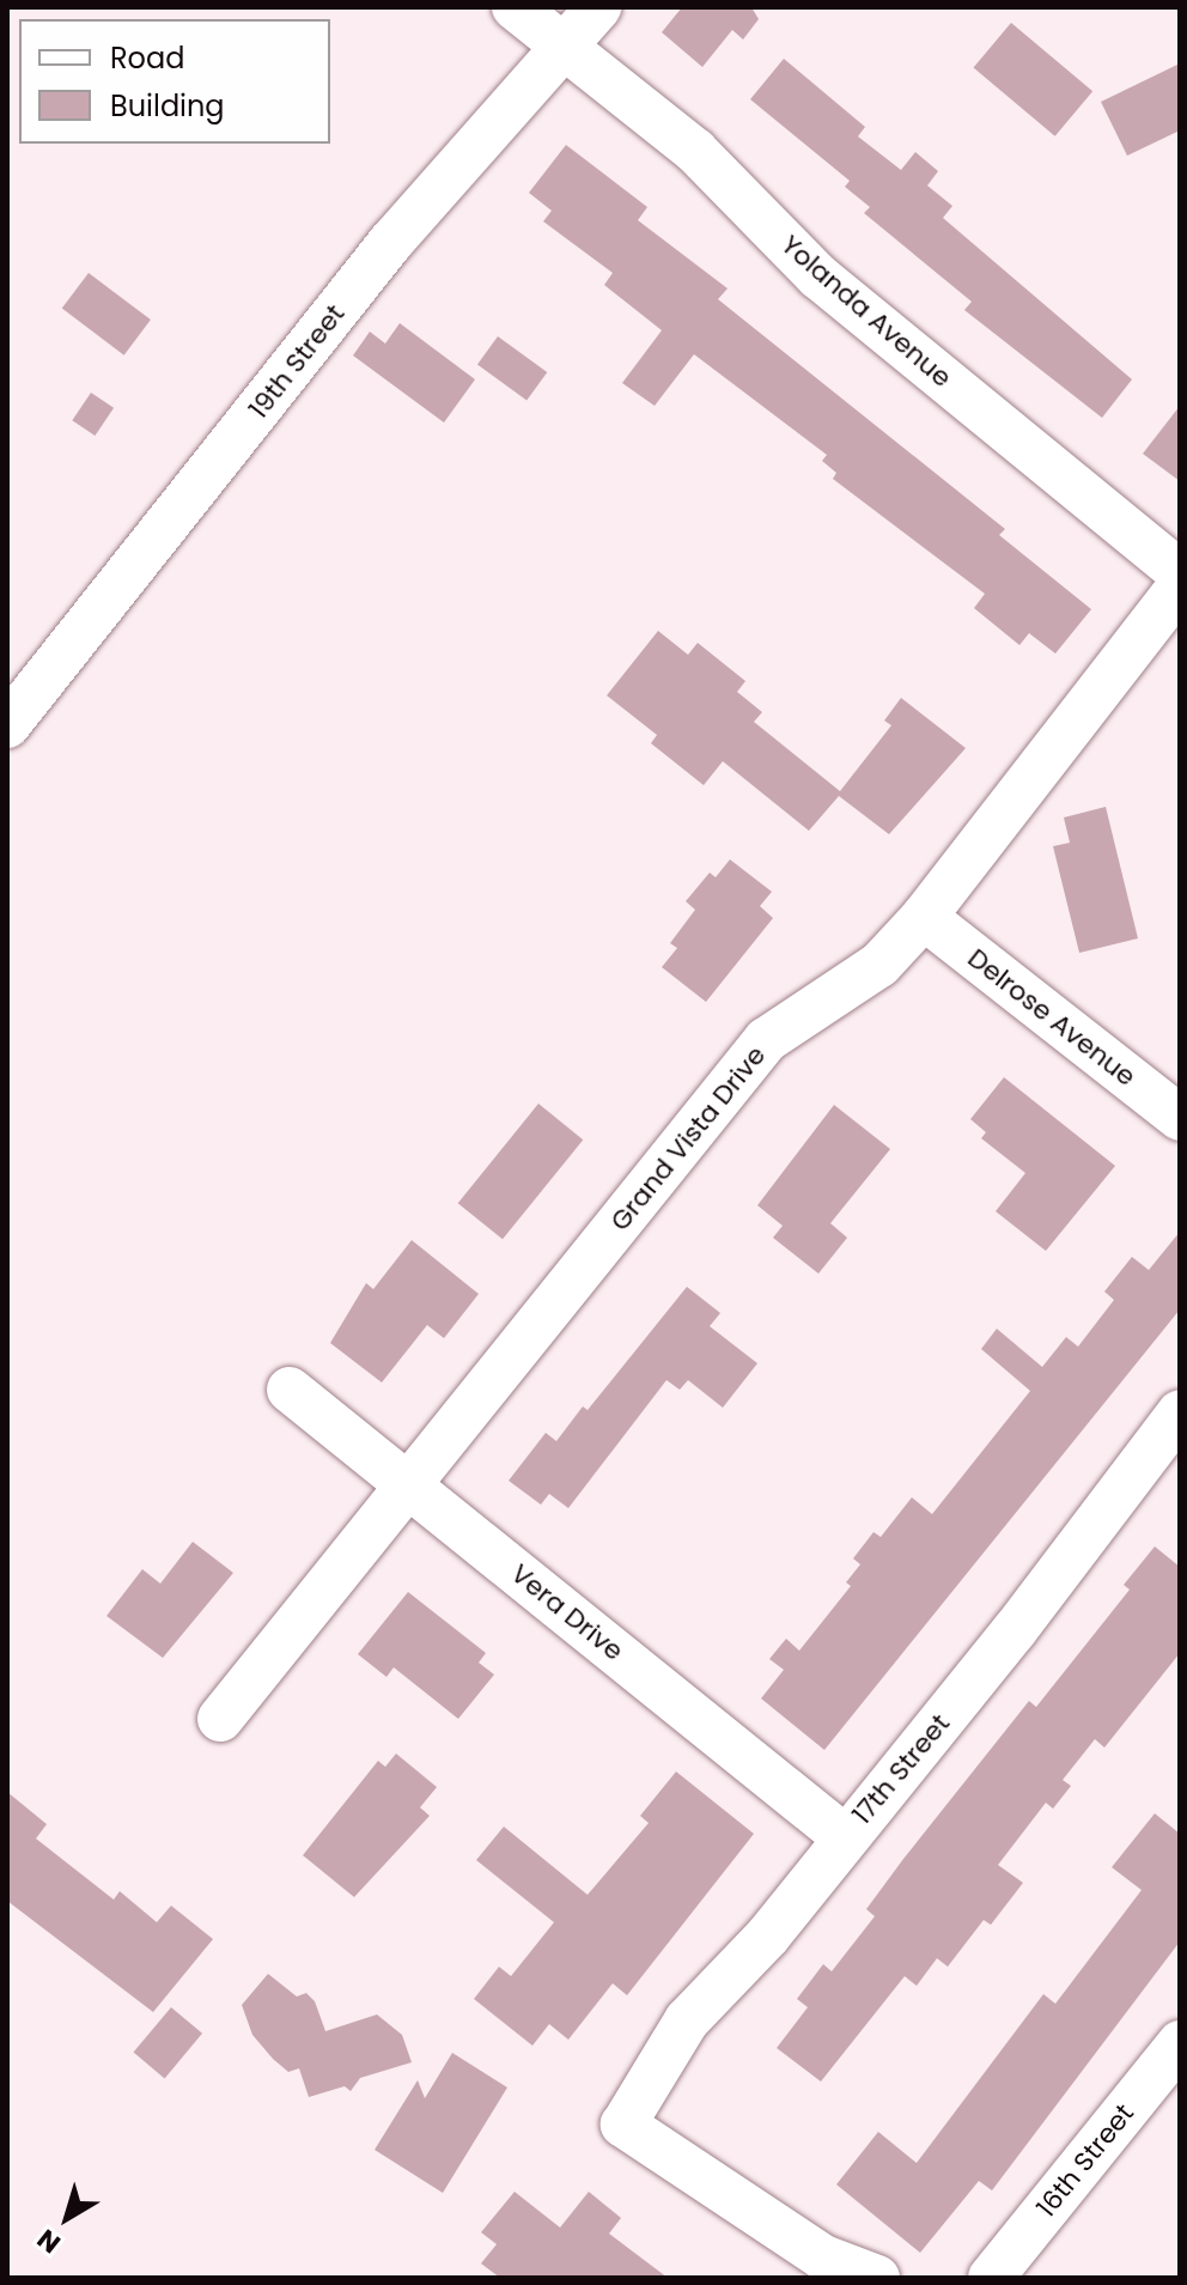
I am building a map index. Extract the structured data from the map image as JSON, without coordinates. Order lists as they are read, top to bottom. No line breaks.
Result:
{"streets":{"street":["Yolanda Avenue","19th Street","Delrose Avenue","Grand Vista Drive","Vera Drive","17th Street","16th Street"]},"crossings":[["Yolanda Avenue","19th Street"],["Delrose Avenue","Grand Vista Drive"],["Grand Vista Drive","Vera Drive"],["Vera Drive","17th Street"]],"legend":["Road","Building"],"north":"bottom left"}
